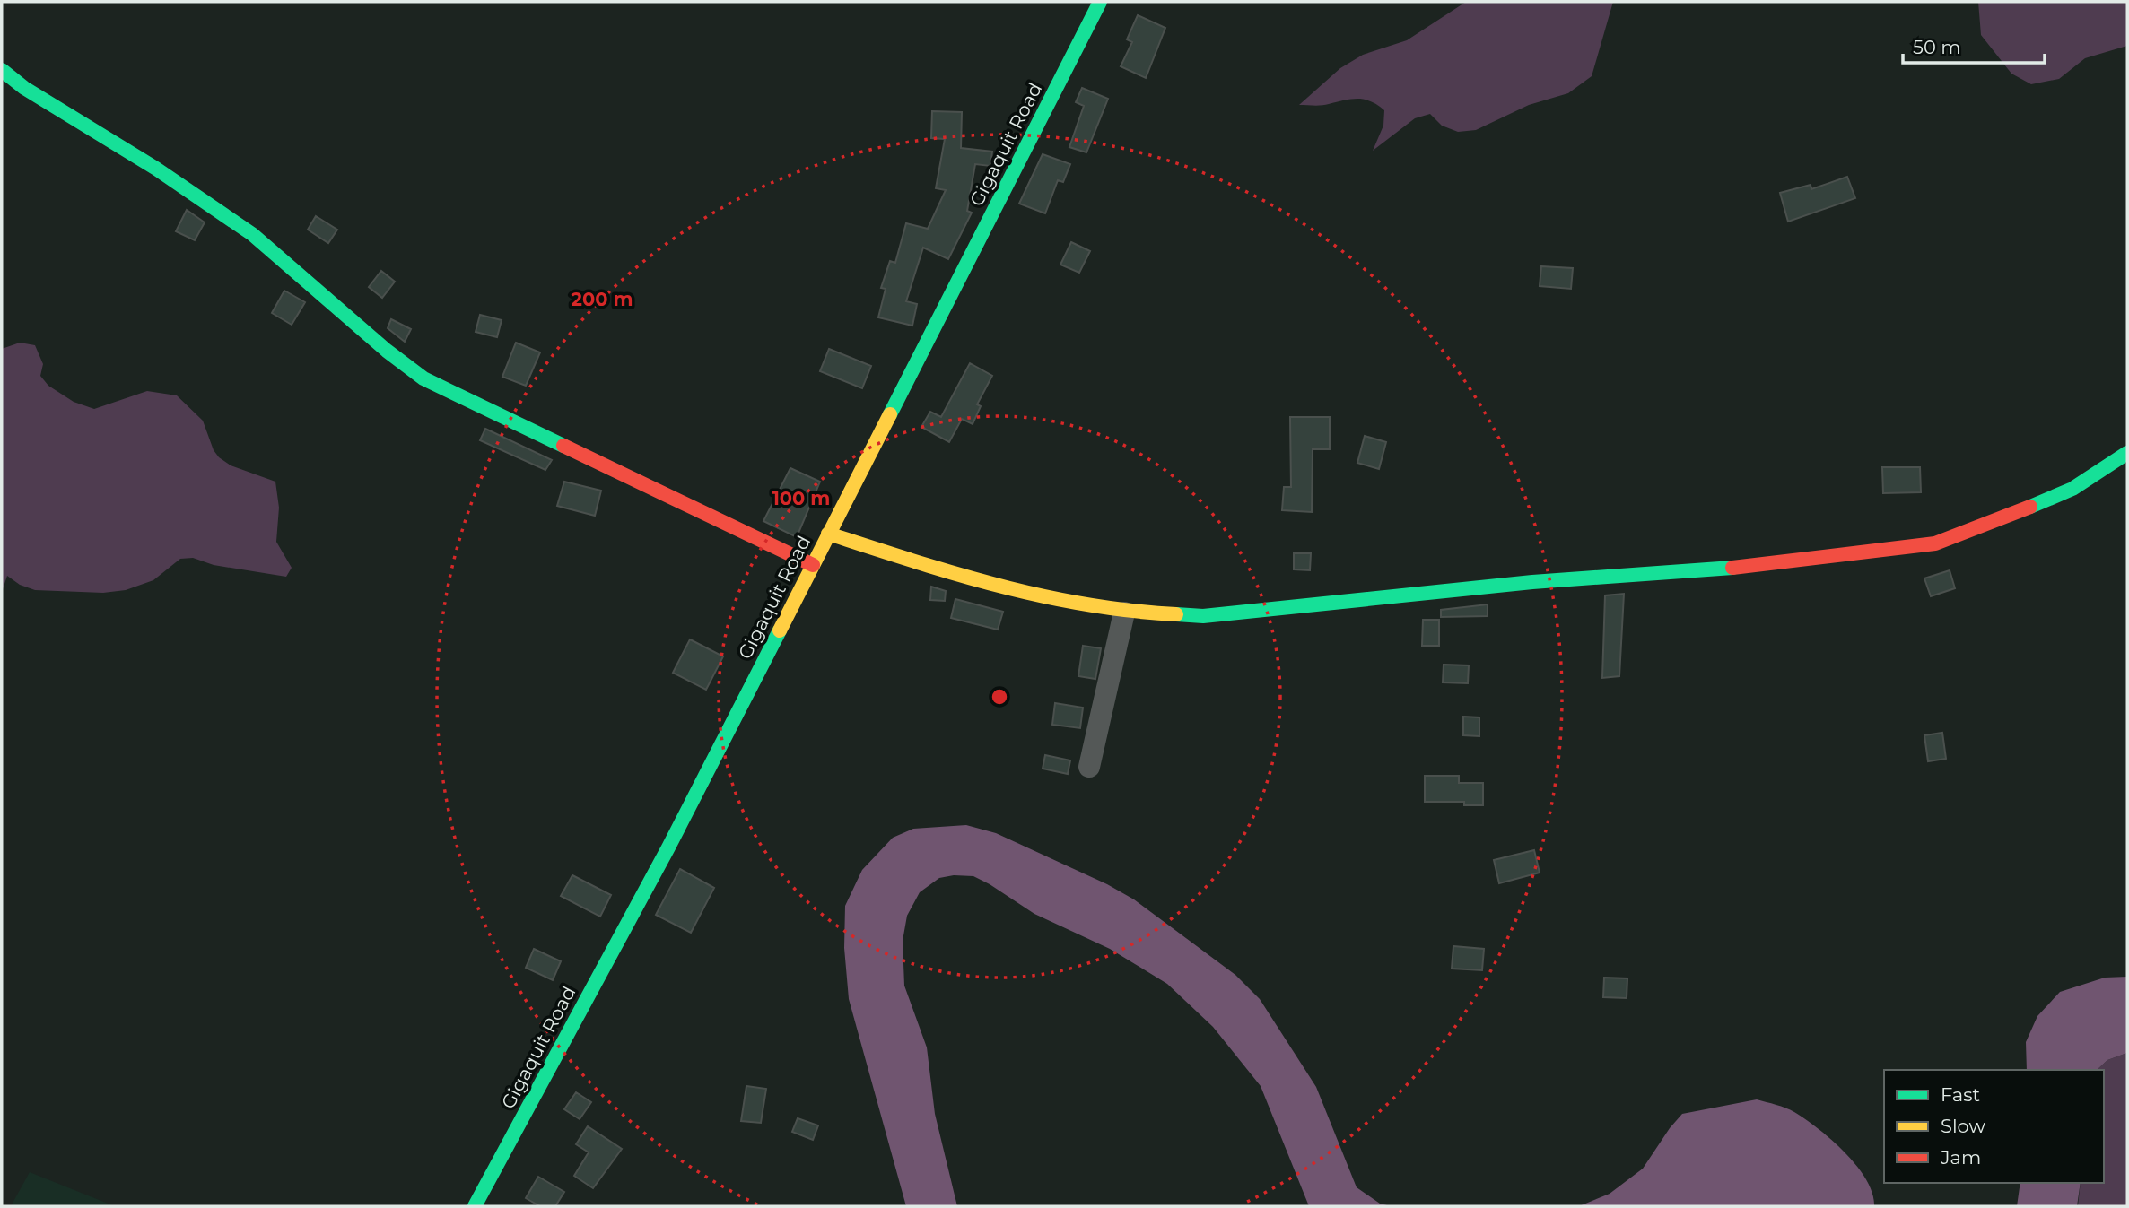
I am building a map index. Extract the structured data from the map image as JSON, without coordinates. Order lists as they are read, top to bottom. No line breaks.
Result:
{"streets":{"street":["Gigaquit Road"]},"legend":["Fast","Slow","Jam"],"scale_bar":"50 m","rings":["200 m","100 m"]}
